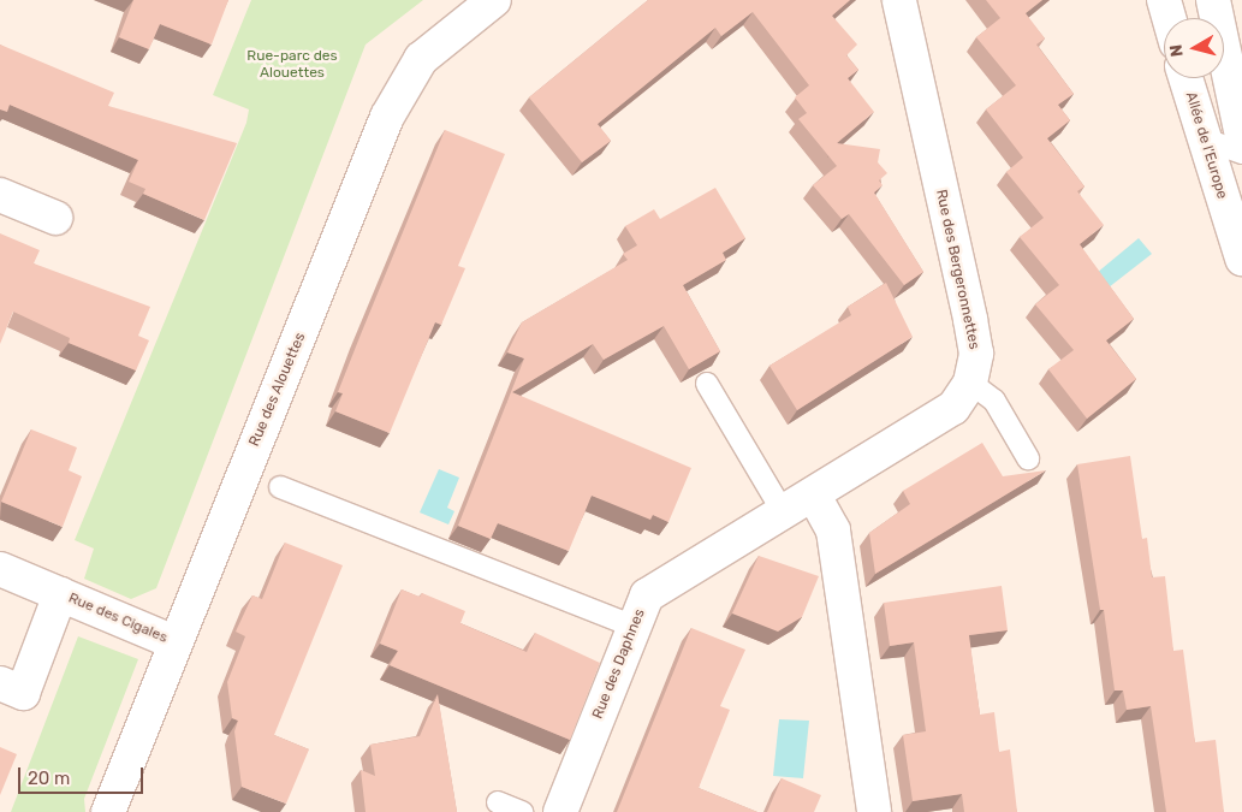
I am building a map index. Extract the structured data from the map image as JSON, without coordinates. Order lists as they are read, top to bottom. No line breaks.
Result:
{"streets":{"street":["Allée de l'Europe","Rue des Bergeronnettes","Rue des Alouettes","Rue des Cigales","Rue des Daphnes"]},"crossings":[["Rue des Bergeronnettes","Rue des Daphnes"],["Rue des Alouettes","Rue des Cigales"]],"parks":["Rue-parc des Alouettes"],"scale_bar":"20 m","north":"left"}
